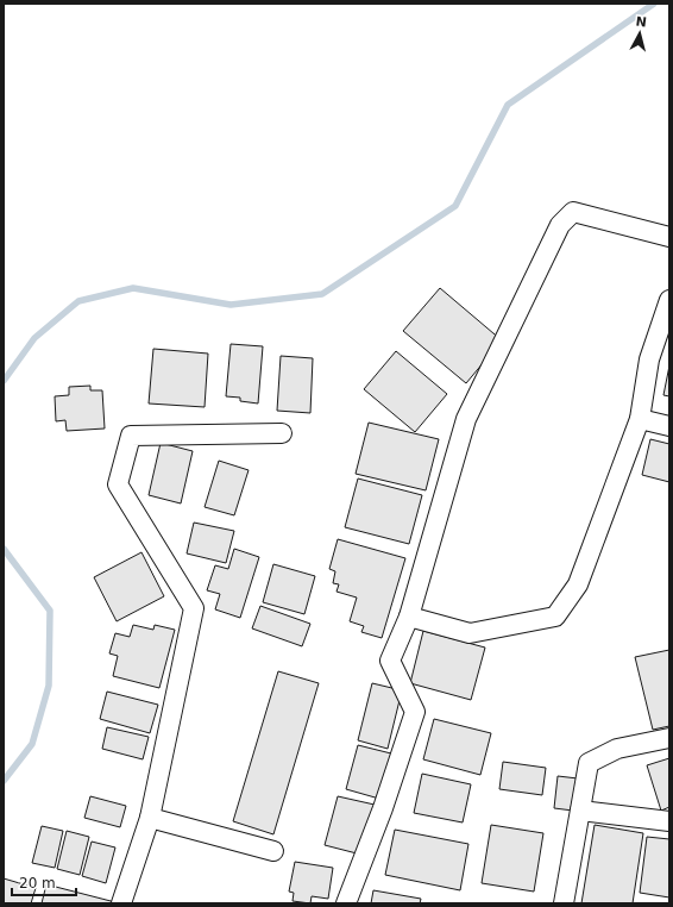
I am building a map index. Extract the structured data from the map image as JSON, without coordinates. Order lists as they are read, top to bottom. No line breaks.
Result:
{"scale_bar":"20 m","north":"top"}
